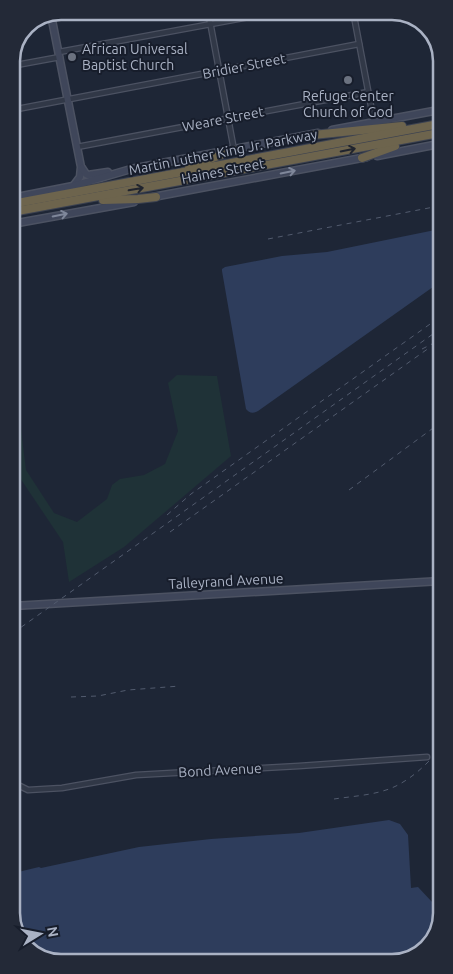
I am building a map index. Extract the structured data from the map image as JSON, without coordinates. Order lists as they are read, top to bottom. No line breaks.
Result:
{"streets":{"highway":["Martin Luther King Jr. Parkway"],"street":["Bridier Street","Weare Street","Haines Street","Talleyrand Avenue","Bond Avenue"]},"places":["African Universal Baptist Church","Refuge Center Church of God"],"north":"right"}
